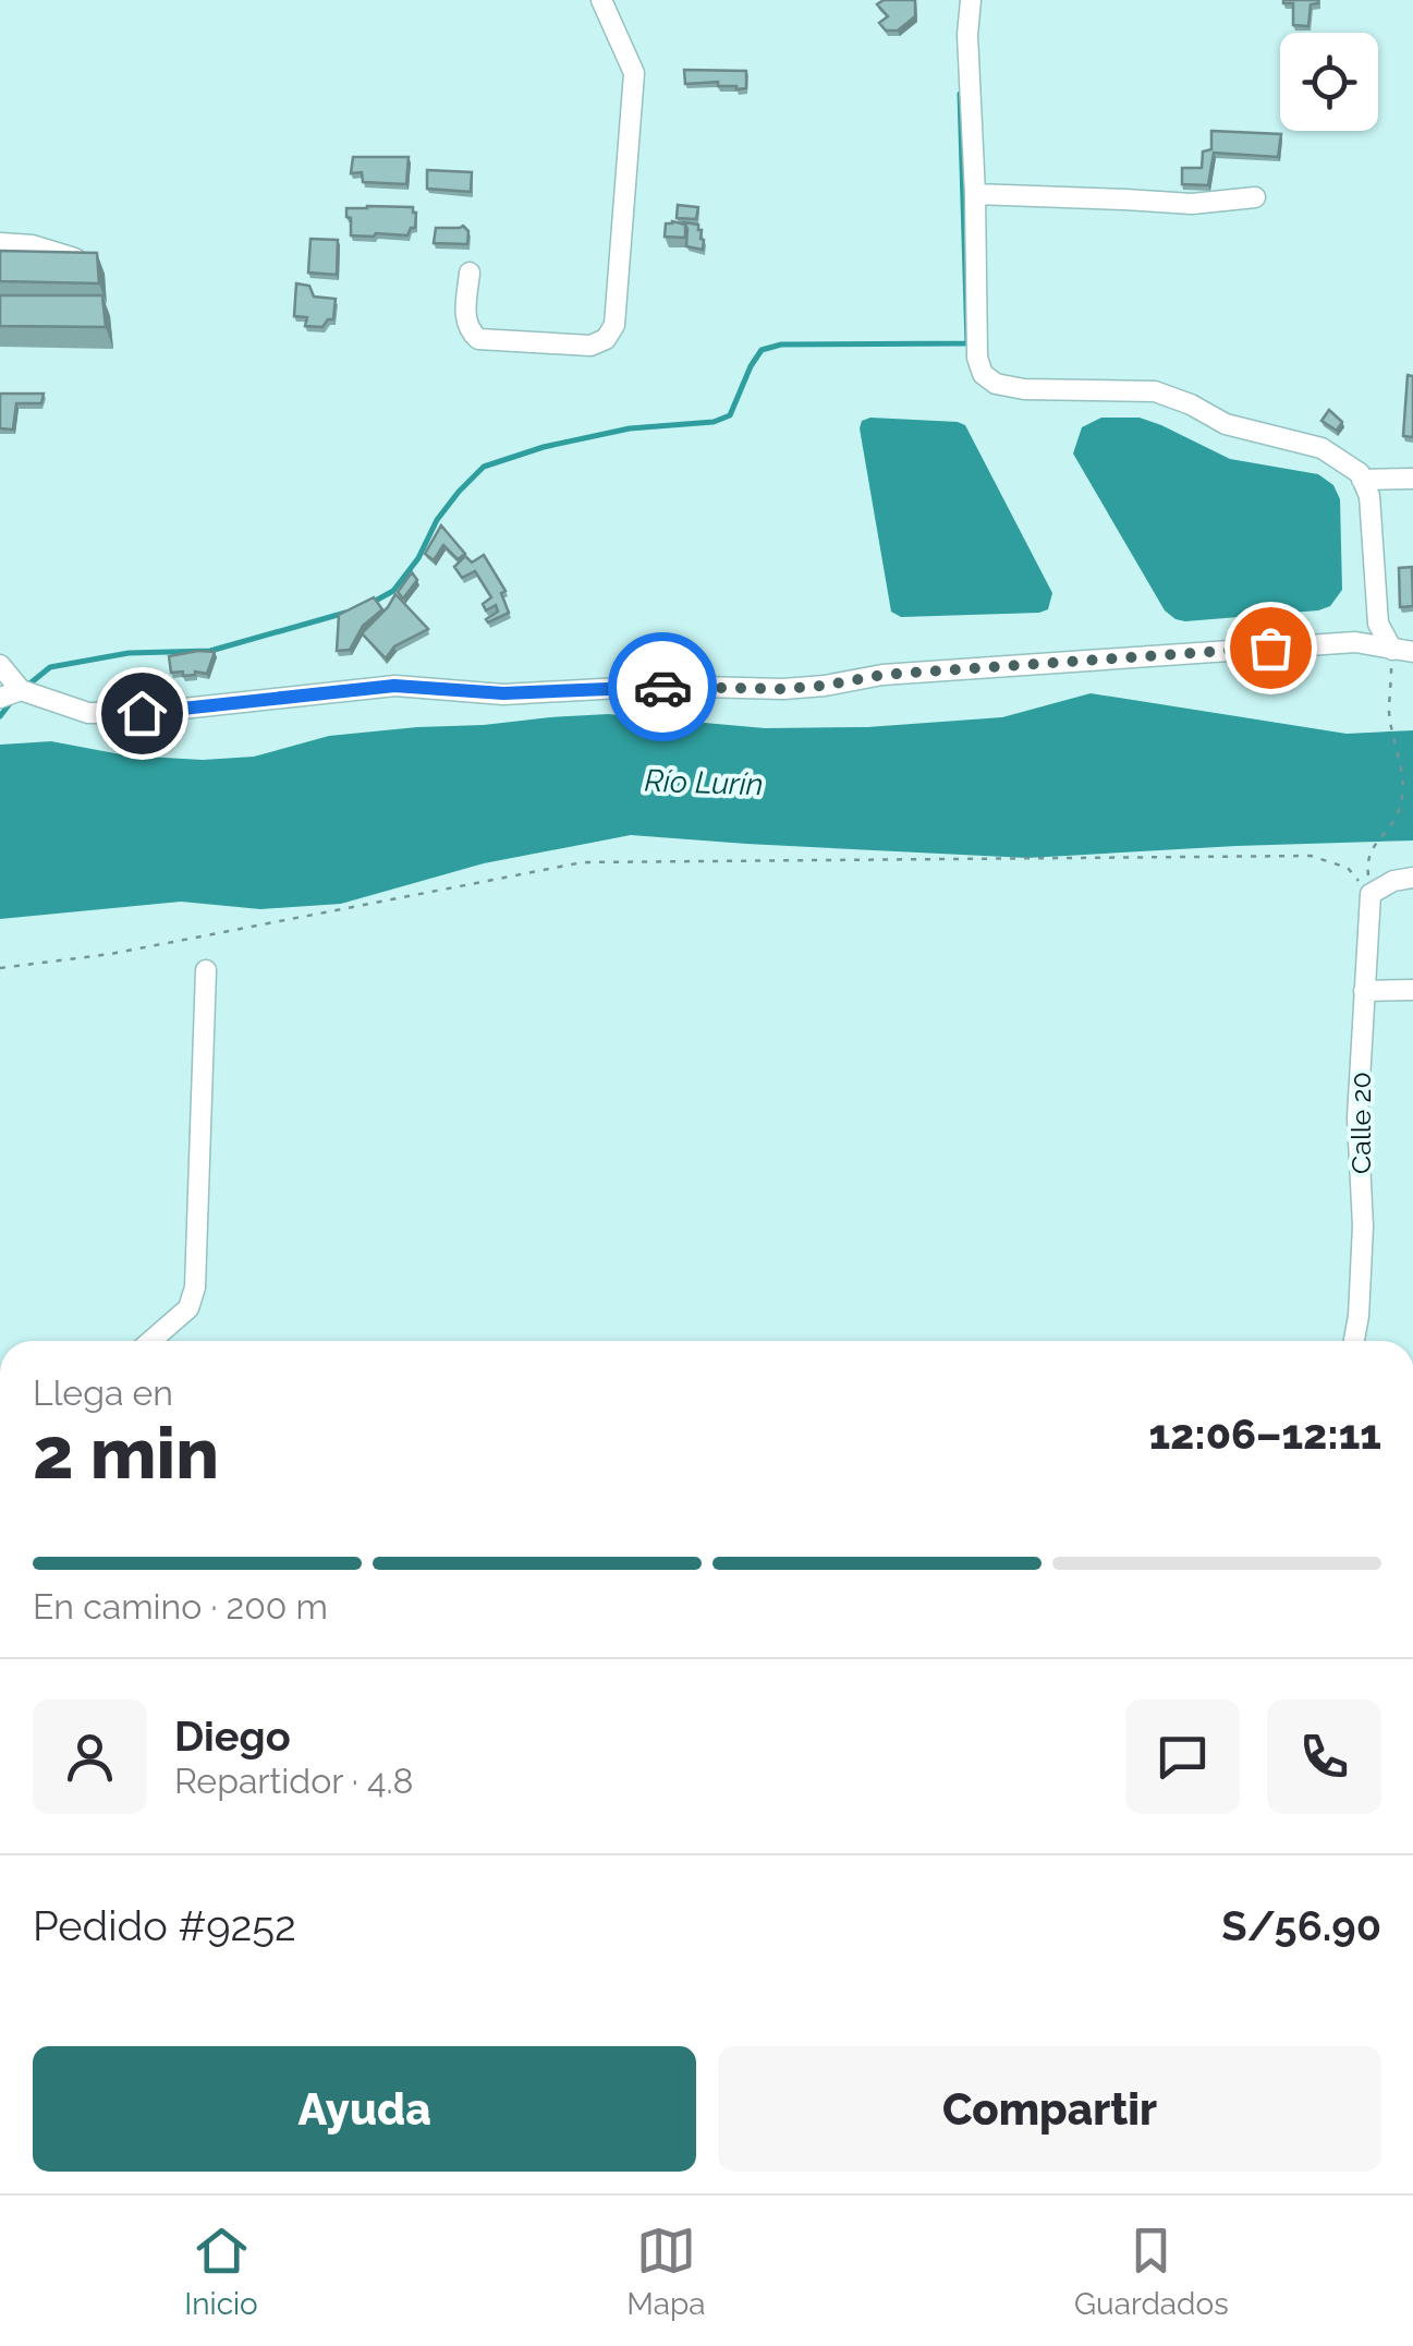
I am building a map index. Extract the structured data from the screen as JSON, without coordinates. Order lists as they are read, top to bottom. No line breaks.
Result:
{"streets":{"street":["Calle 20"]},"water":["Río Lurín"],"page":{"heading":["2 min","Llega en","12:06–12:11"],"panel":["Diego","Repartidor · 4.8","Pedido #9252","S/56.90"],"bar":"En camino · 200 m","buttons":["Ayuda","Compartir"],"tabs":["Inicio","Mapa","Guardados"]}}
